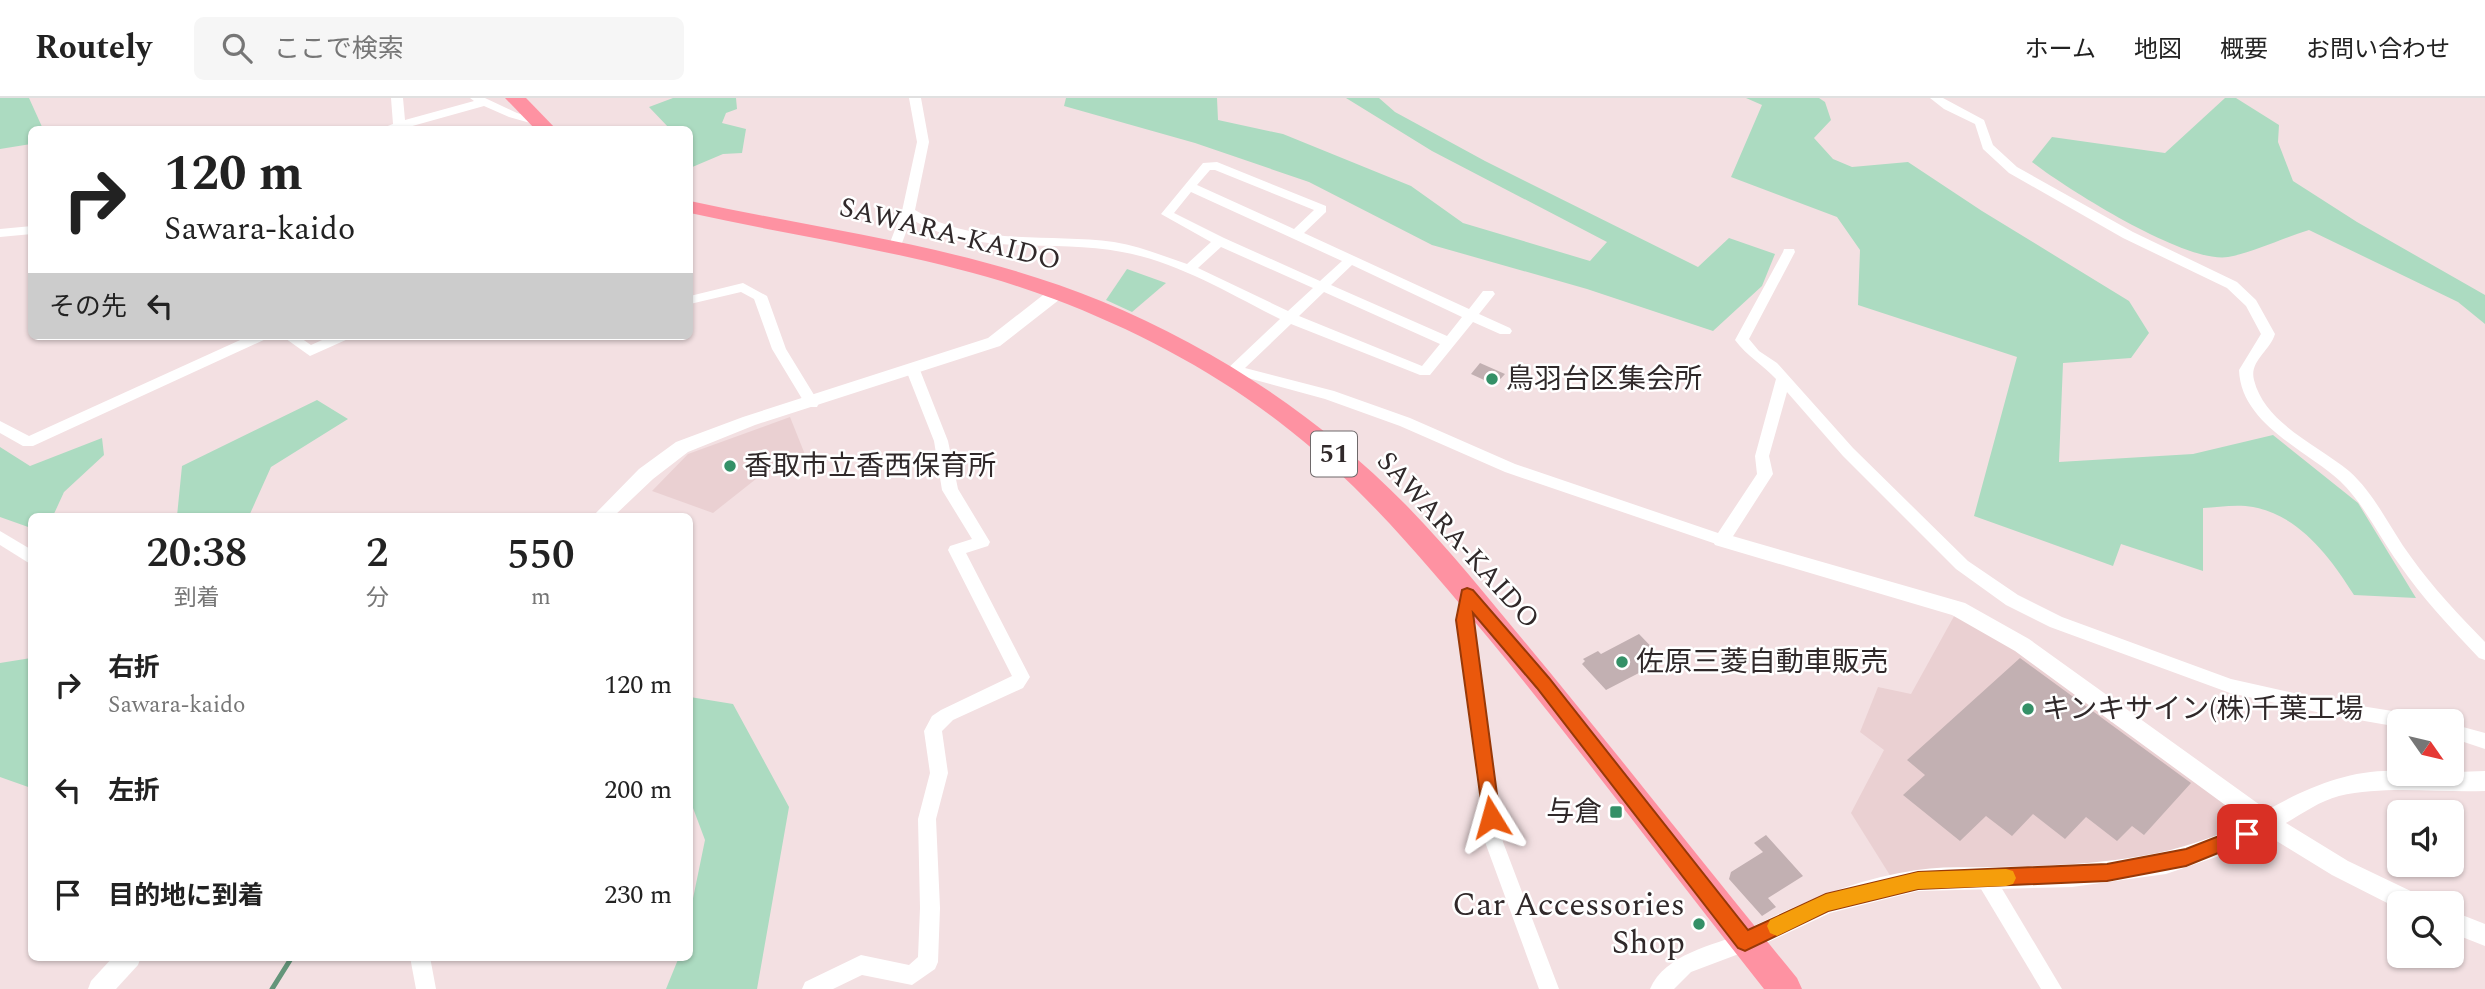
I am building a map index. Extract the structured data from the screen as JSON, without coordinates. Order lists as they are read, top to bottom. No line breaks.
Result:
{"streets":{"highway":["SAWARA-KAIDO","51"]},"places":{"other":["鳥羽台区集会所","香取市立香西保育所","佐原三菱自動車販売","キンキサイン(株)千葉工場","Car Accessories Shop"],"transit":["与倉"]},"north":"bottom right","page":{"header":"Routely","search":"ここで検索","nav":["ホーム","地図","概要","お問い合わせ"],"turn":["120 m","Sawara-kaido"],"then":"その先","eta":["20:38","到着","2","分","550","m"],"list":[{"name":"右折","note":"Sawara-kaido","value":"120 m"},{"name":"左折","value":"200 m"},{"name":"目的地に到着","value":"230 m"}]}}
